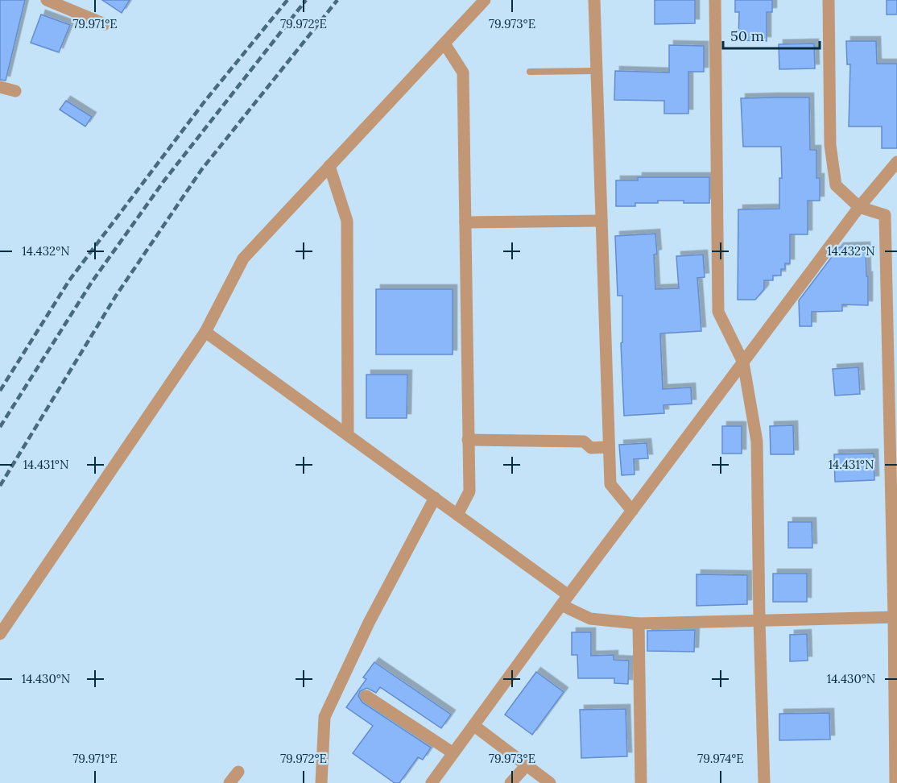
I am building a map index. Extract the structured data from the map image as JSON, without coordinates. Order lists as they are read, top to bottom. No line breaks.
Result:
{"scale_bar":"50 m","coordinates":["79.971°E","79.972°E","79.973°E","14.432°N","14.431°N","14.430°N","79.974°E"]}
